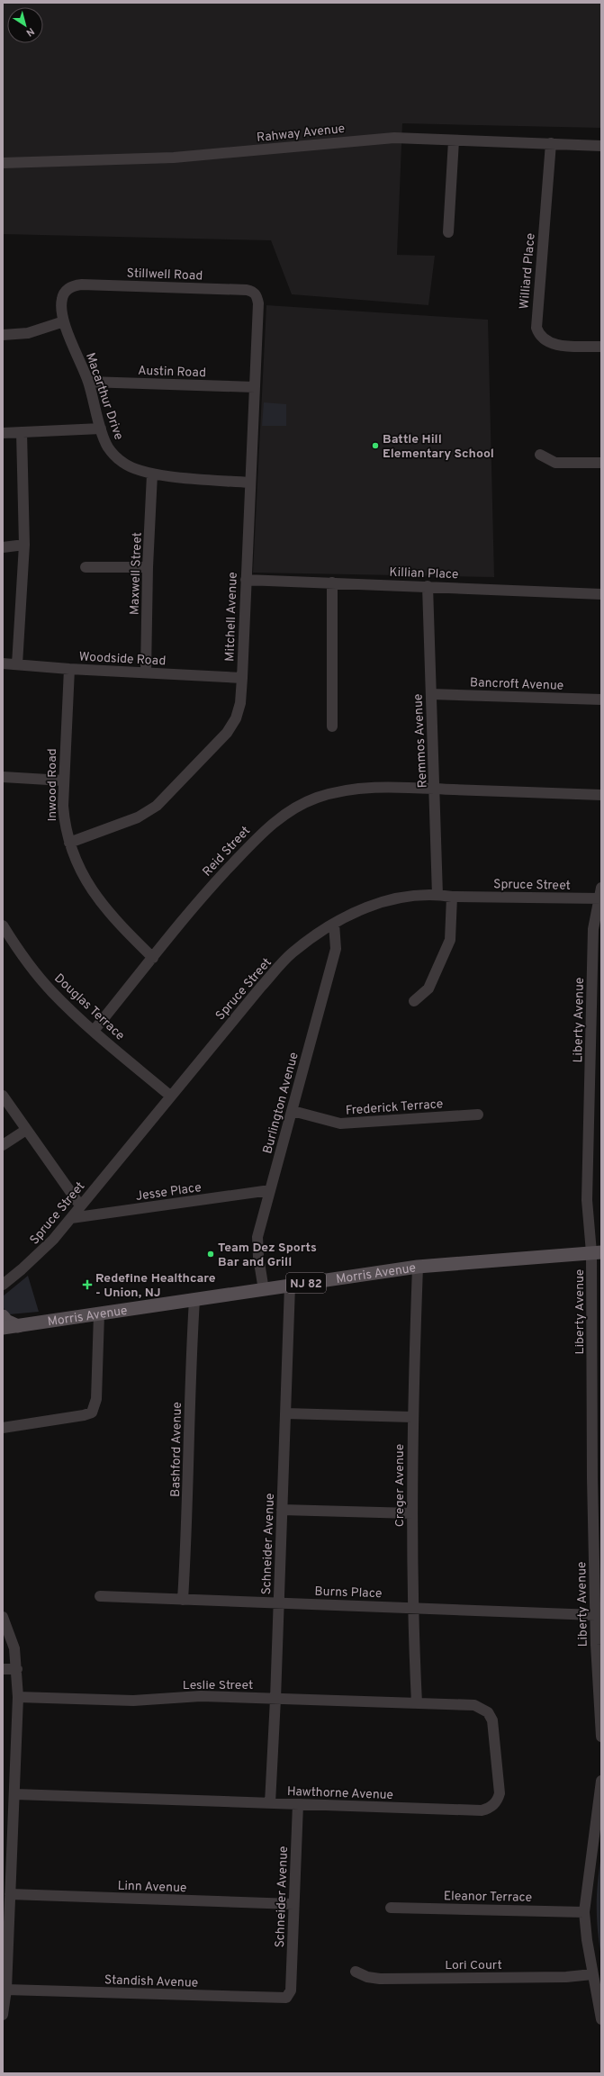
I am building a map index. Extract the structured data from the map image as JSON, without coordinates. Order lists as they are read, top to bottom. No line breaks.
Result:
{"streets":{"main road":["Morris Avenue","NJ 82"],"street":["Rahway Avenue","Williard Place","Stillwell Road","Austin Road","Macarthur Drive","Killian Place","Maxwell Street","Mitchell Avenue","Woodside Road","Bancroft Avenue","Remmos Avenue","Inwood Road","Reid Street","Spruce Street","Douglas Terrace","Liberty Avenue","Burlington Avenue","Frederick Terrace","Jesse Place","Bashford Avenue","Creger Avenue","Schneider Avenue","Burns Place","Leslie Street","Hawthorne Avenue","Linn Avenue","Eleanor Terrace","Lori Court","Standish Avenue"]},"crossings":[["Rahway Avenue","Williard Place"],["Stillwell Road","Macarthur Drive"],["Stillwell Road","Mitchell Avenue"],["Austin Road","Macarthur Drive"],["Austin Road","Mitchell Avenue"],["Macarthur Drive","Maxwell Street"],["Macarthur Drive","Mitchell Avenue"],["Killian Place","Mitchell Avenue"],["Killian Place","Remmos Avenue"],["Maxwell Street","Woodside Road"],["Mitchell Avenue","Woodside Road"],["Mitchell Avenue","Inwood Road"],["Woodside Road","Inwood Road"],["Bancroft Avenue","Remmos Avenue"],["Remmos Avenue","Reid Street"],["Remmos Avenue","Spruce Street"],["Inwood Road","Reid Street"],["Reid Street","Douglas Terrace"],["Spruce Street","Douglas Terrace"],["Spruce Street","Liberty Avenue"],["Spruce Street","Burlington Avenue"],["Spruce Street","Jesse Place"],["Liberty Avenue","Morris Avenue"],["Liberty Avenue","Burns Place"],["Burlington Avenue","Frederick Terrace"],["Burlington Avenue","Jesse Place"],["Burlington Avenue","Morris Avenue"],["Morris Avenue","Bashford Avenue"],["Morris Avenue","Creger Avenue"],["Morris Avenue","Schneider Avenue"],["Bashford Avenue","Burns Place"],["Creger Avenue","Burns Place"],["Creger Avenue","Leslie Street"],["Creger Avenue","Hawthorne Avenue"],["Schneider Avenue","Burns Place"],["Schneider Avenue","Leslie Street"],["Schneider Avenue","Hawthorne Avenue"],["Schneider Avenue","Linn Avenue"],["Schneider Avenue","Standish Avenue"],["Leslie Street","Hawthorne Avenue"]],"places":{"other":["Battle Hill Elementary School","Team Dez Sports Bar and Grill"],"health":["Redefine Healthcare - Union, NJ"]},"north":"bottom right"}
